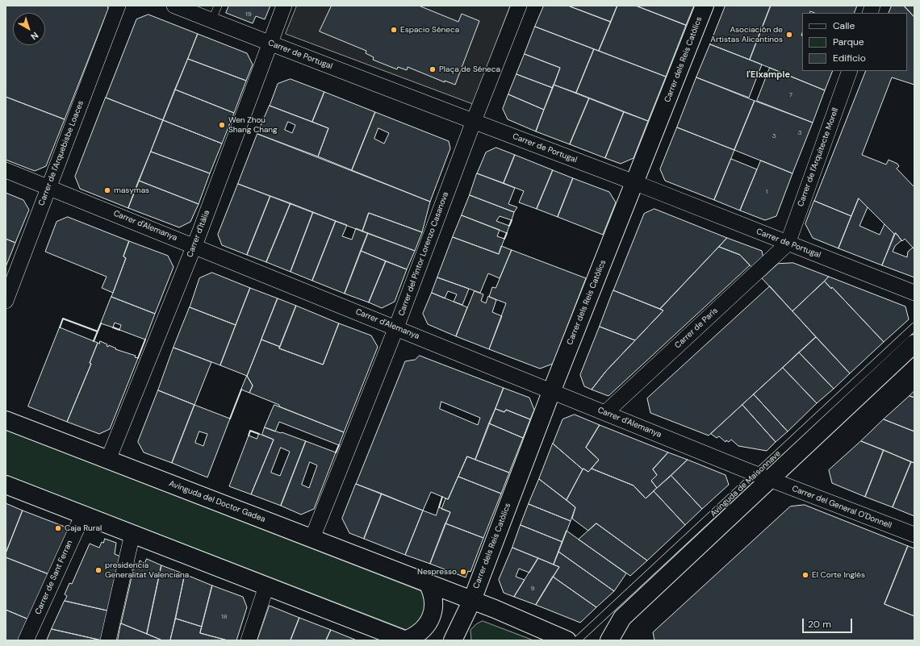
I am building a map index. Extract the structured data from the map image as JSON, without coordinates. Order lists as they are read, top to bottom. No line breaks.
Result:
{"streets":{"street":["Carrer de Portugal","Carrer dels Reis Catòlics","Carrer de l'Arquebisbe Loaces","Carrer de l'Arquitecte Morell","Carrer d'Alemanya","Carrer d'Itàlia","Carrer del Pintor Lorenzo Casanova","Carrer de París","Avinguda de Maisonnave","Avinguda del Doctor Gadea","Carrer del General O'Donnell","Carrer de Sant Ferran"]},"crossings":[["Carrer de Portugal","Carrer dels Reis Catòlics"],["Carrer de Portugal","Carrer de l'Arquitecte Morell"],["Carrer de Portugal","Carrer d'Itàlia"],["Carrer de Portugal","Carrer del Pintor Lorenzo Casanova"],["Carrer de Portugal","Carrer de París"],["Carrer dels Reis Catòlics","Carrer d'Alemanya"],["Carrer dels Reis Catòlics","Avinguda del Doctor Gadea"],["Carrer de l'Arquebisbe Loaces","Carrer d'Alemanya"],["Carrer de l'Arquitecte Morell","Carrer de París"],["Carrer d'Alemanya","Carrer d'Itàlia"],["Carrer d'Alemanya","Carrer del Pintor Lorenzo Casanova"],["Carrer d'Alemanya","Carrer de París"],["Carrer d'Alemanya","Avinguda de Maisonnave"],["Carrer d'Alemanya","Carrer del General O'Donnell"],["Carrer d'Itàlia","Avinguda del Doctor Gadea"],["Carrer del Pintor Lorenzo Casanova","Avinguda del Doctor Gadea"],["Avinguda de Maisonnave","Carrer del General O'Donnell"]],"districts":["l'Eixample"],"places":["Espacio Séneca","Asociación de Artistas Alicantinos","Plaça de Séneca","Wen Zhou Shang Chang","masymas","Caja Rural","presidencia Generalitat Valenciana","Nespresso","El Corte Inglés"],"house_numbers":["19","7","3","3","1","9","18"],"legend":["Calle","Parque","Edificio"],"scale_bar":"20 m","north":"bottom right"}
